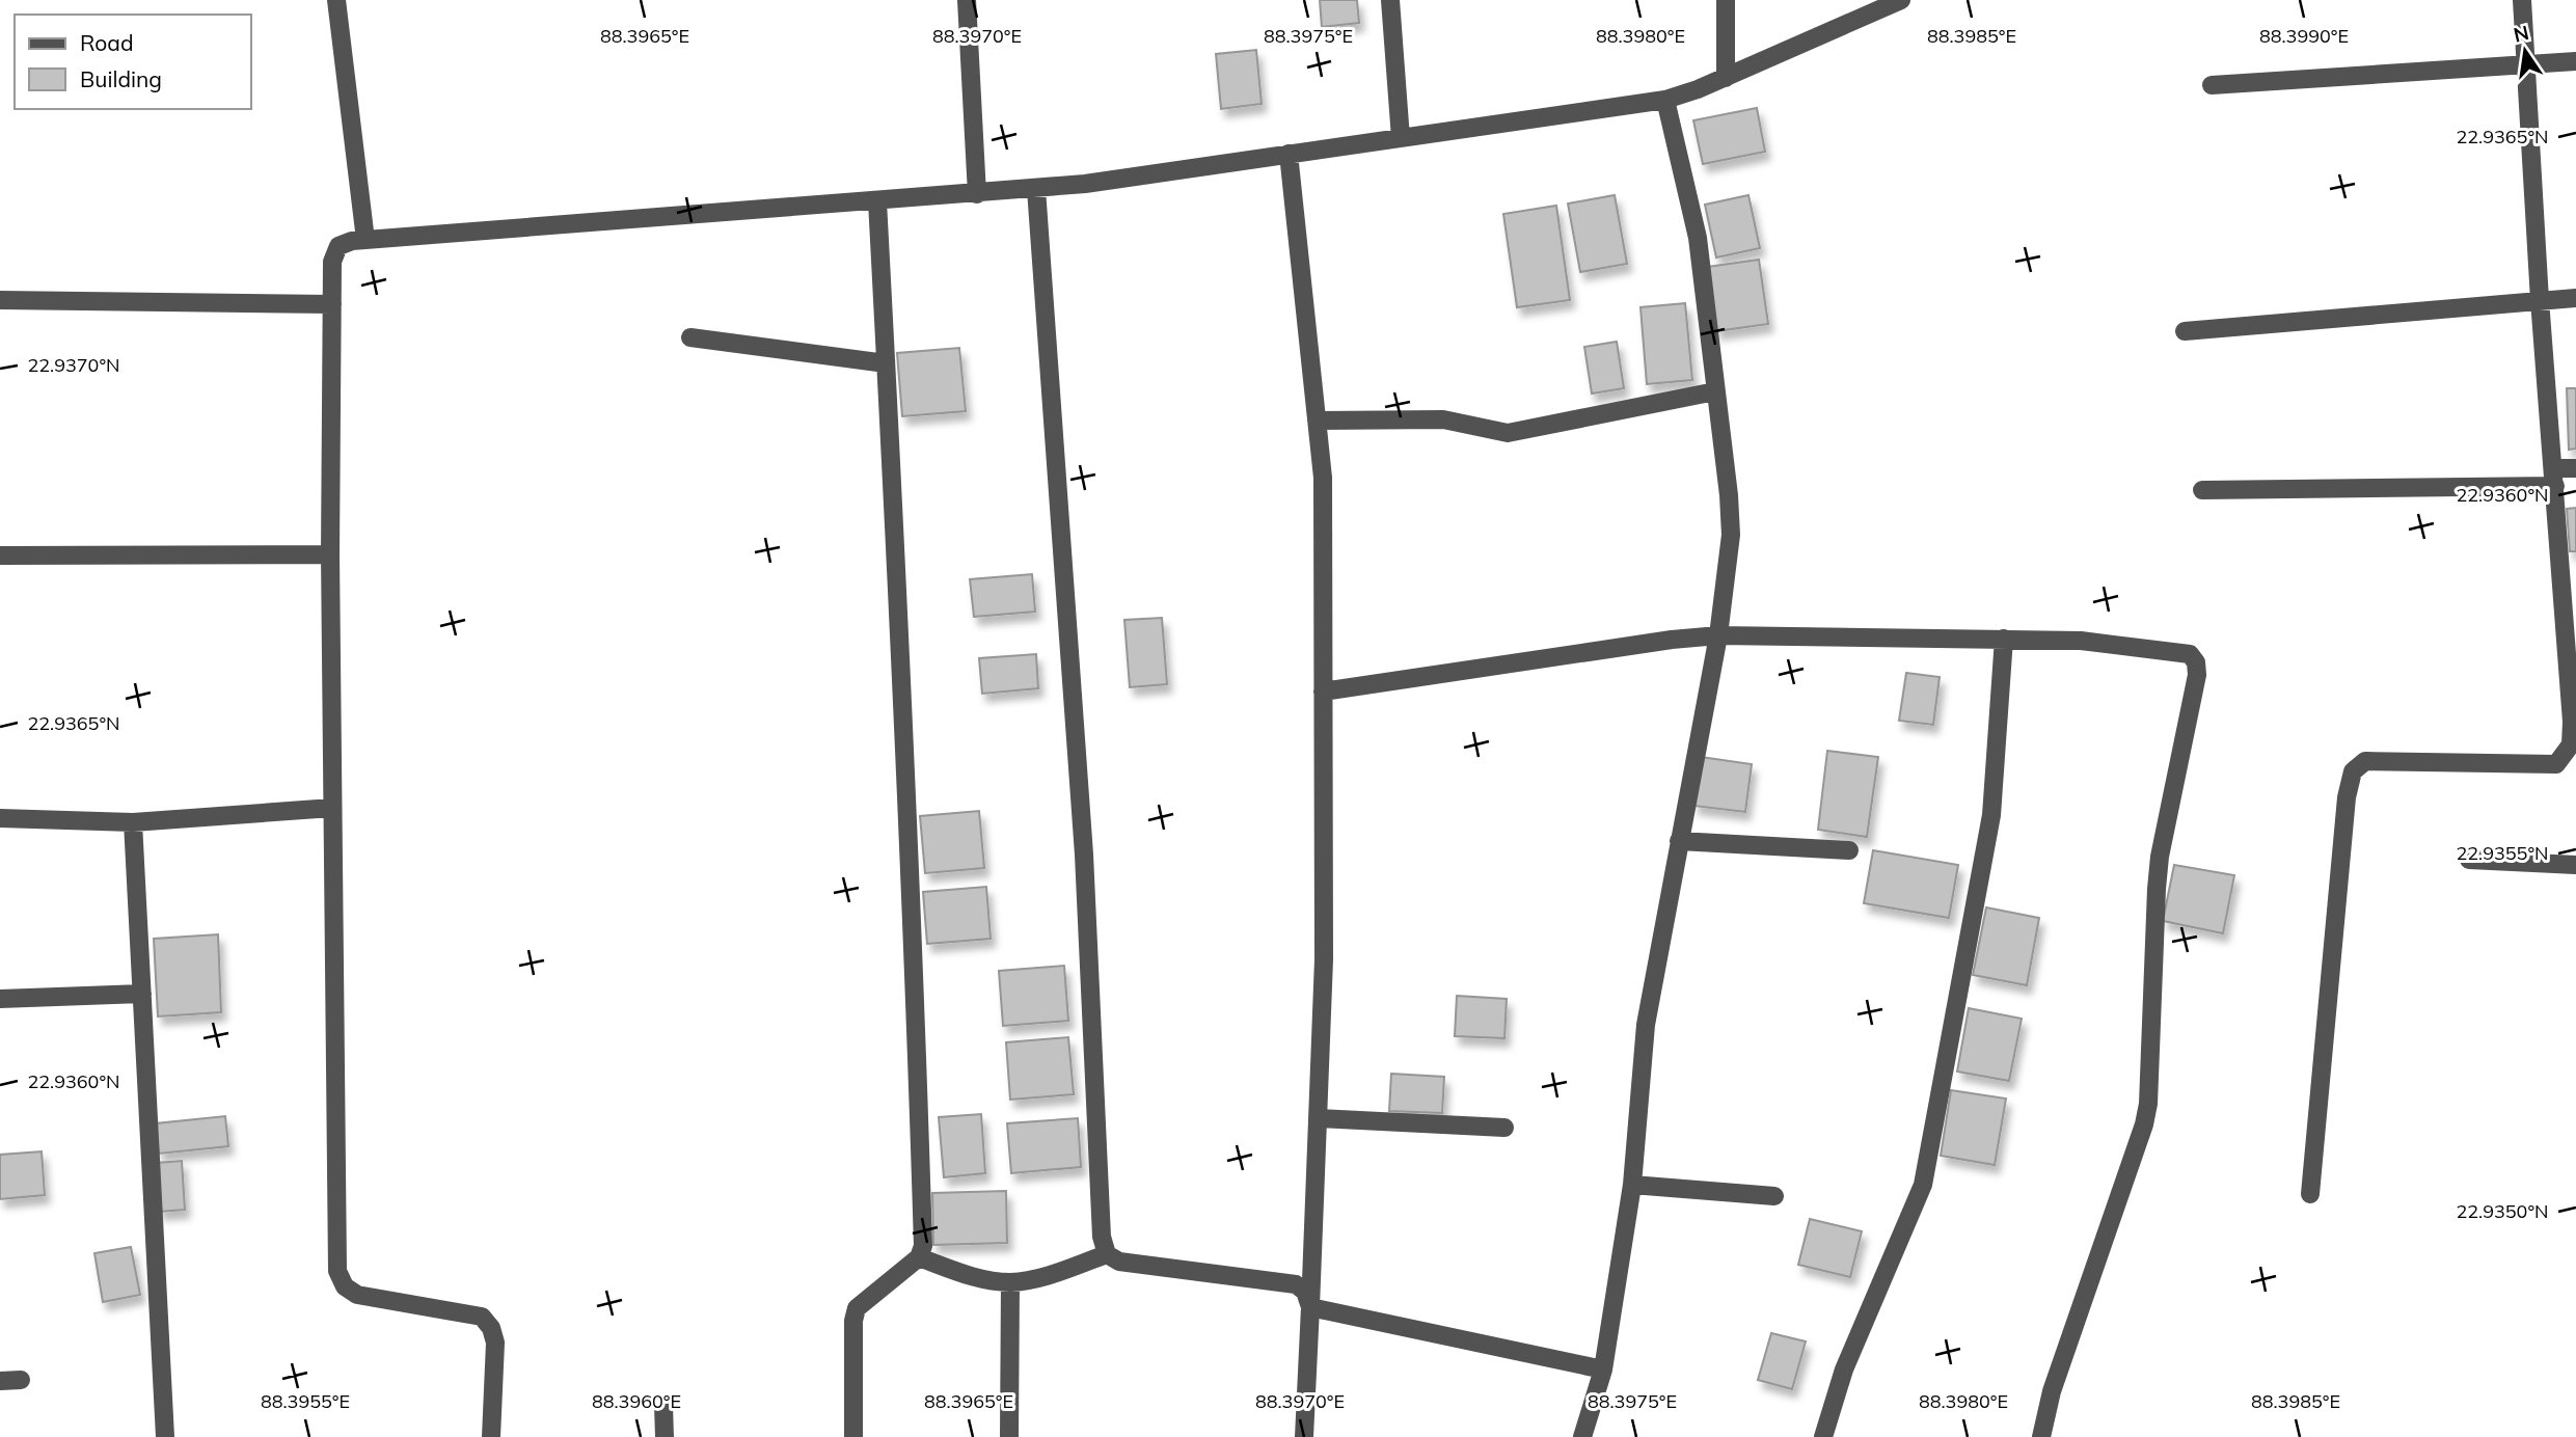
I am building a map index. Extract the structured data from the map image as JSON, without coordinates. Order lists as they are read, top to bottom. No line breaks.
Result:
{"legend":["Road","Building"],"north":"top","coordinates":["88.3965°E","88.3970°E","88.3975°E","88.3980°E","88.3985°E","88.3990°E","22.9365°N","22.9370°N","22.9360°N","22.9355°N","22.9350°N","88.3955°E","88.3960°E"]}
